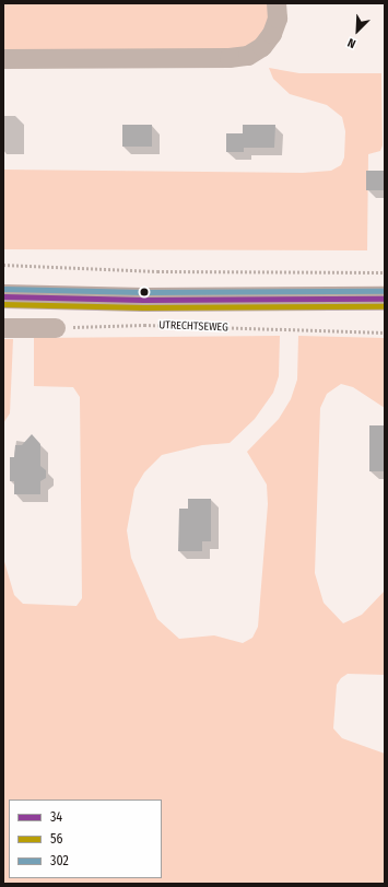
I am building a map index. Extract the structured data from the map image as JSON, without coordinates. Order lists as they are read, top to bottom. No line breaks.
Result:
{"streets":{"path":["UTRECHTSEWEG"]},"lines":["transit line 302","transit line 34","transit line 56"],"legend":["34","56","302"],"north":"bottom left"}
